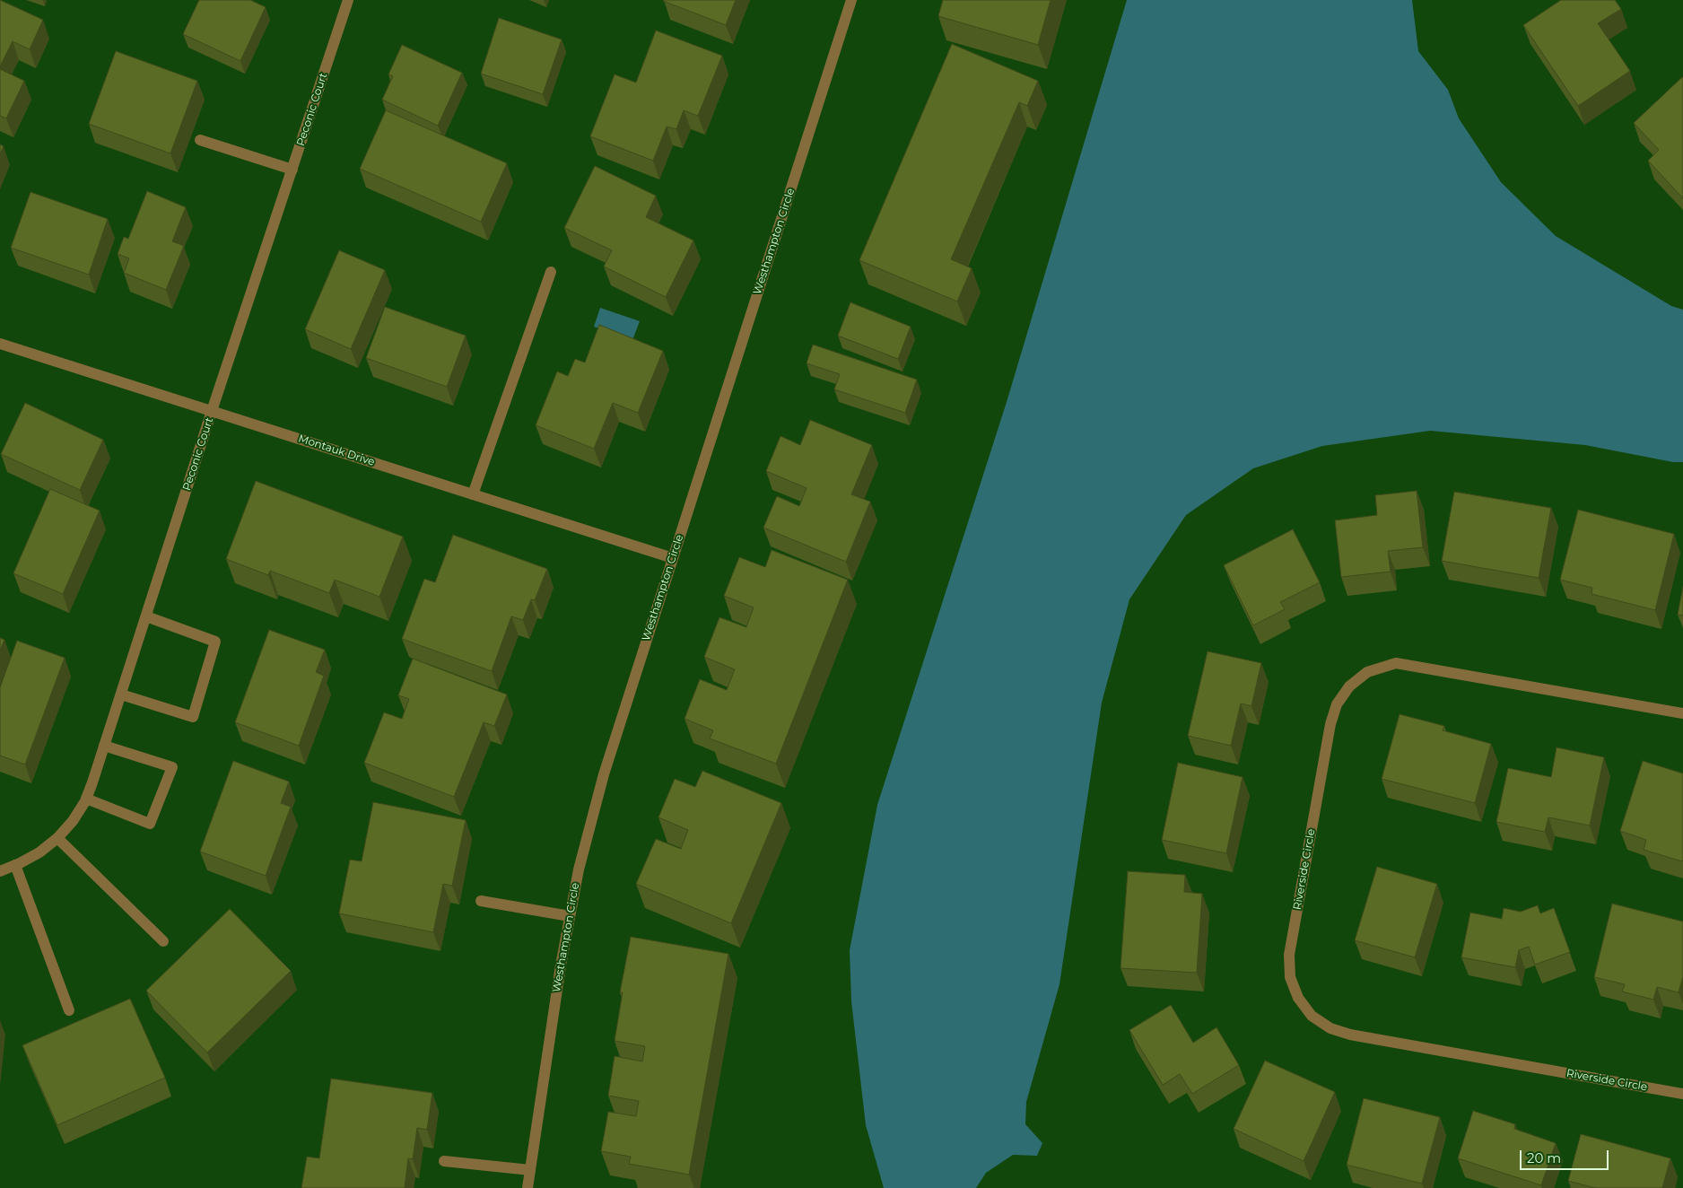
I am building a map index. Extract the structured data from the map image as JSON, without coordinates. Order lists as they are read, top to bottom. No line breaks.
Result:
{"streets":{"street":["Peconic Court","Westhampton Circle","Montauk Drive","Riverside Circle"]},"crossings":[["Peconic Court","Montauk Drive"],["Westhampton Circle","Montauk Drive"]],"scale_bar":"20 m"}
